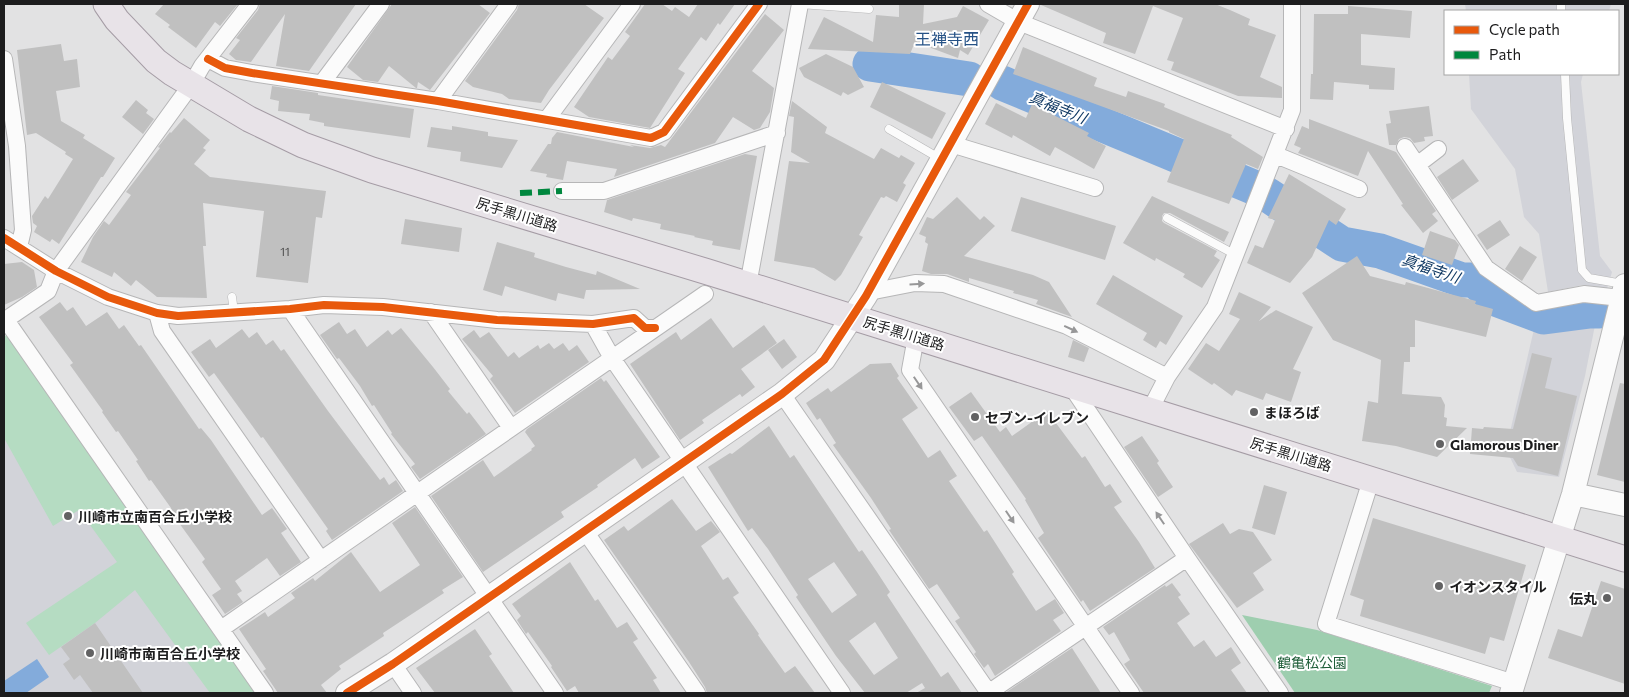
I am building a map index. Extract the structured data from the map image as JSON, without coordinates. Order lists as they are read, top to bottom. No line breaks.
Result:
{"streets":{"main road":["尻手黒川道路"]},"districts":["王禅寺西"],"water":["真福寺川"],"parks":["鶴亀松公園"],"places":["まほろば","セブン-イレブン","Glamorous Diner","川崎市立南百合丘小学校","イオンスタイル","伝丸","川崎市南百合丘小学校"],"house_numbers":["11"],"legend":["Cycle path","Path"]}
